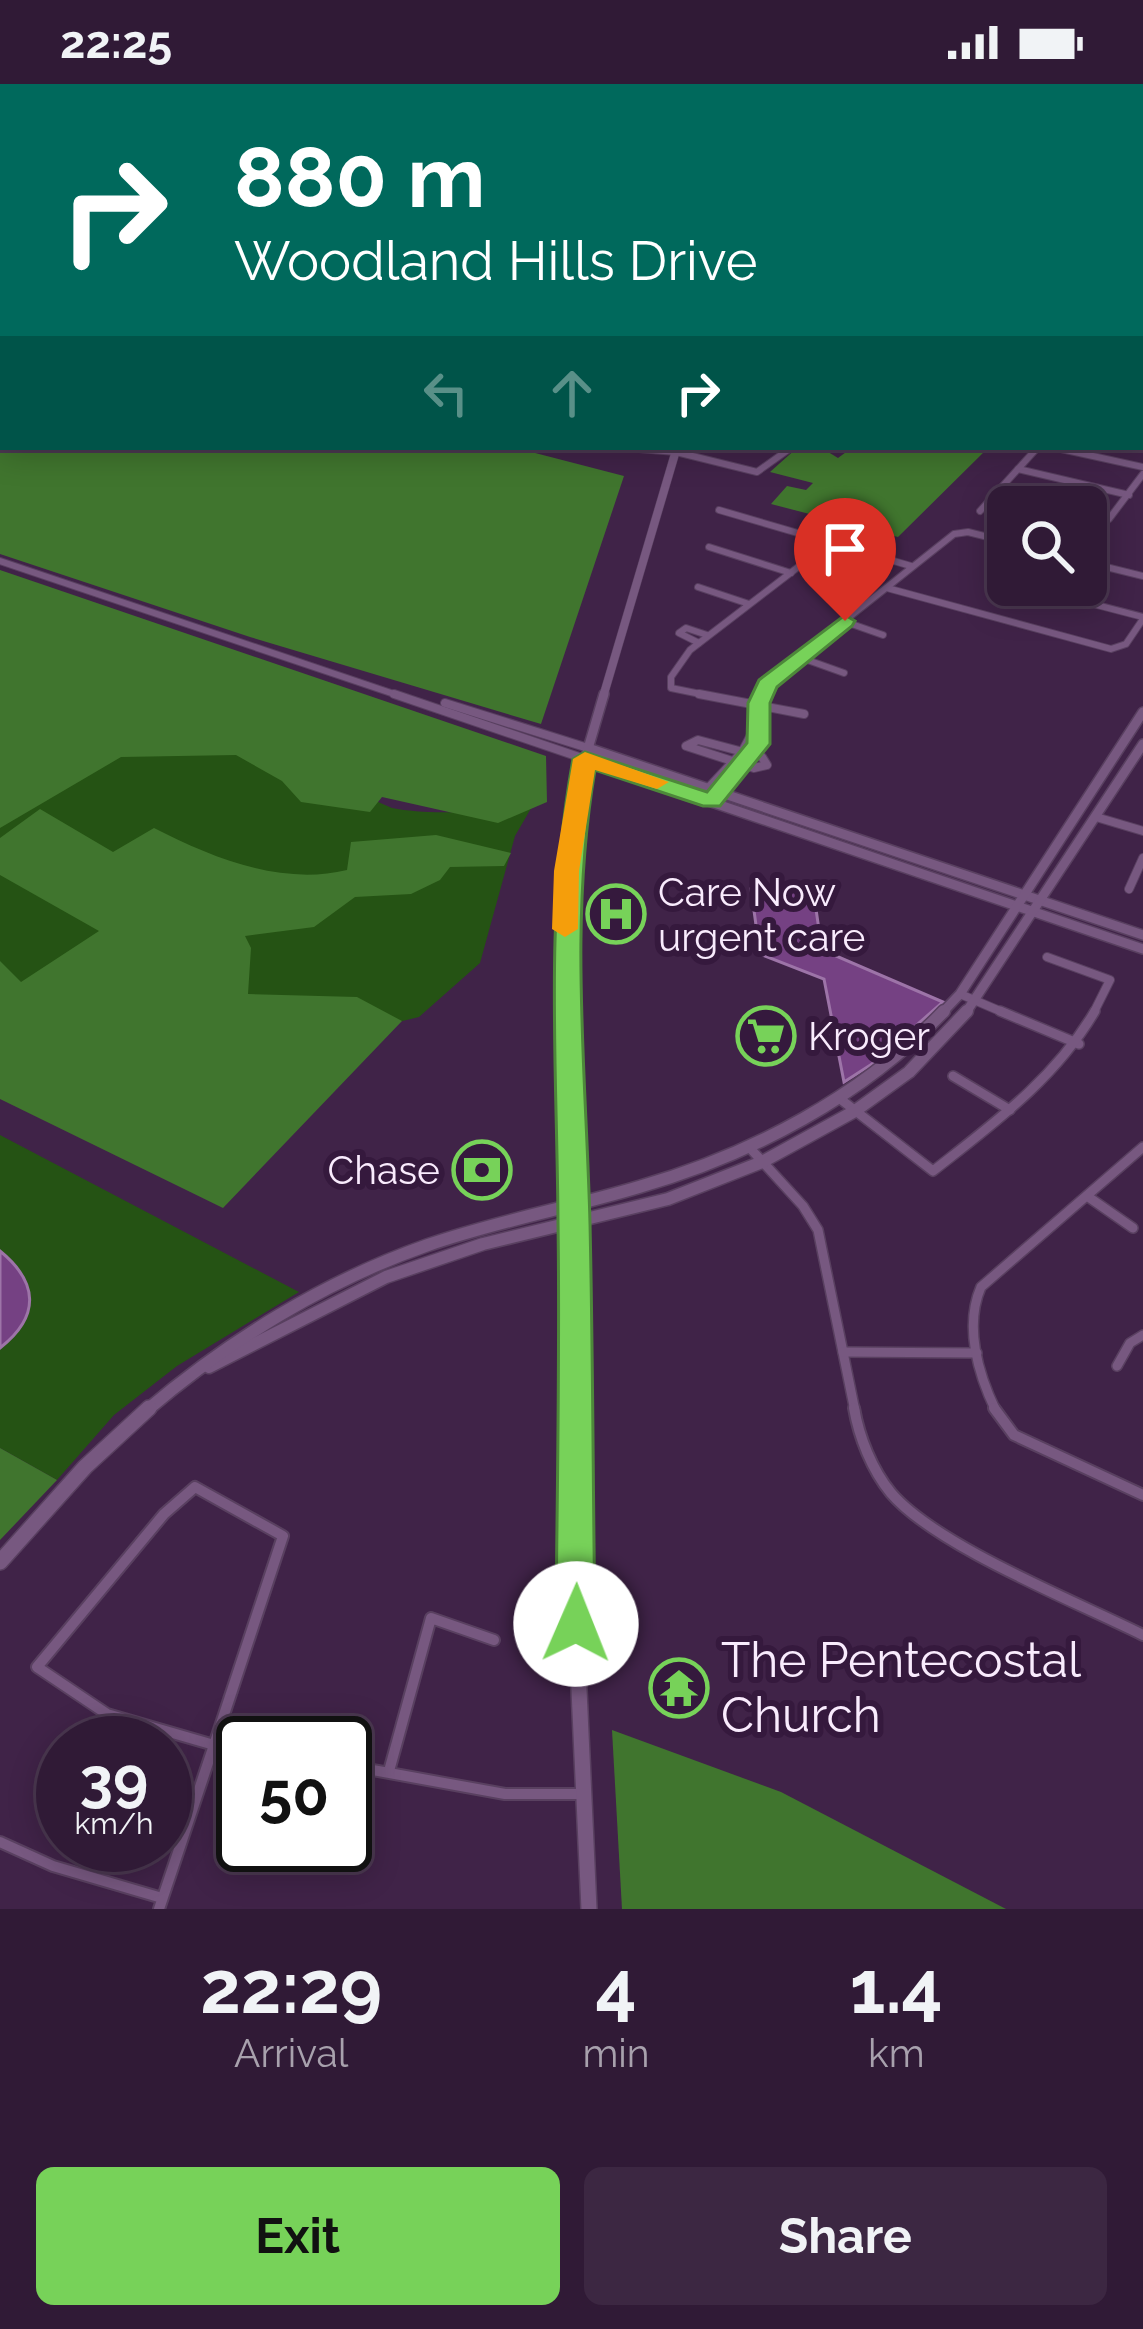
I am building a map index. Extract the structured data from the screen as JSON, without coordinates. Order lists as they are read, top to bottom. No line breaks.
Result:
{"places":{"hospital":["Care Now urgent care"],"supermarket":["Kroger"],"bank":["Chase"],"temple":["The Pentecostal Church"]},"page":{"status":"22:25","turn":["880 m","Woodland Hills Drive"],"speed":"39 km/h","limit":"50","eta":["22:29","Arrival","4","min","1.4","km"],"buttons":["Exit","Share"]}}
